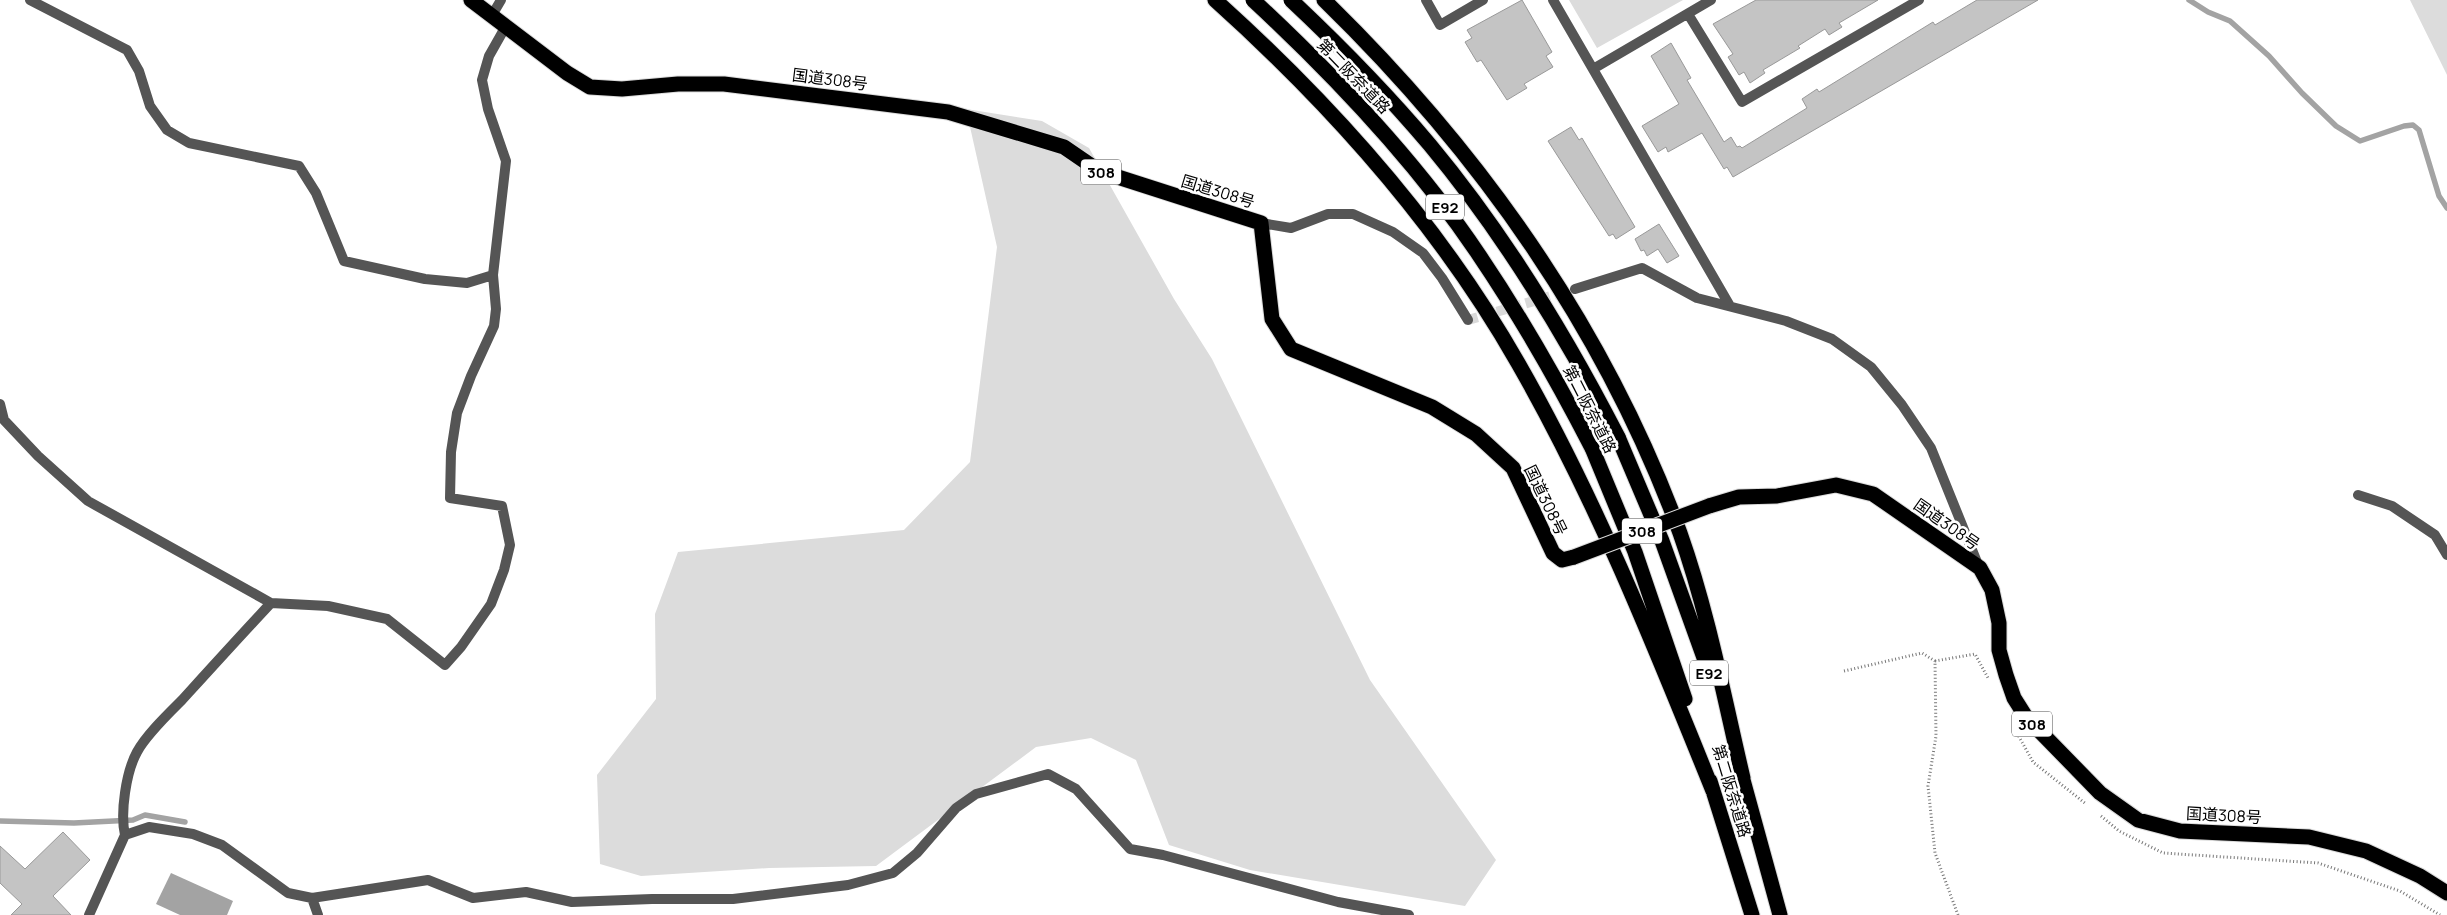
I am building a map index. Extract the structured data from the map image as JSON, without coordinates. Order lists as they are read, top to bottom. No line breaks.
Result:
{"streets":{"highway":["第二阪奈道路","国道308号","308","E92"]}}
